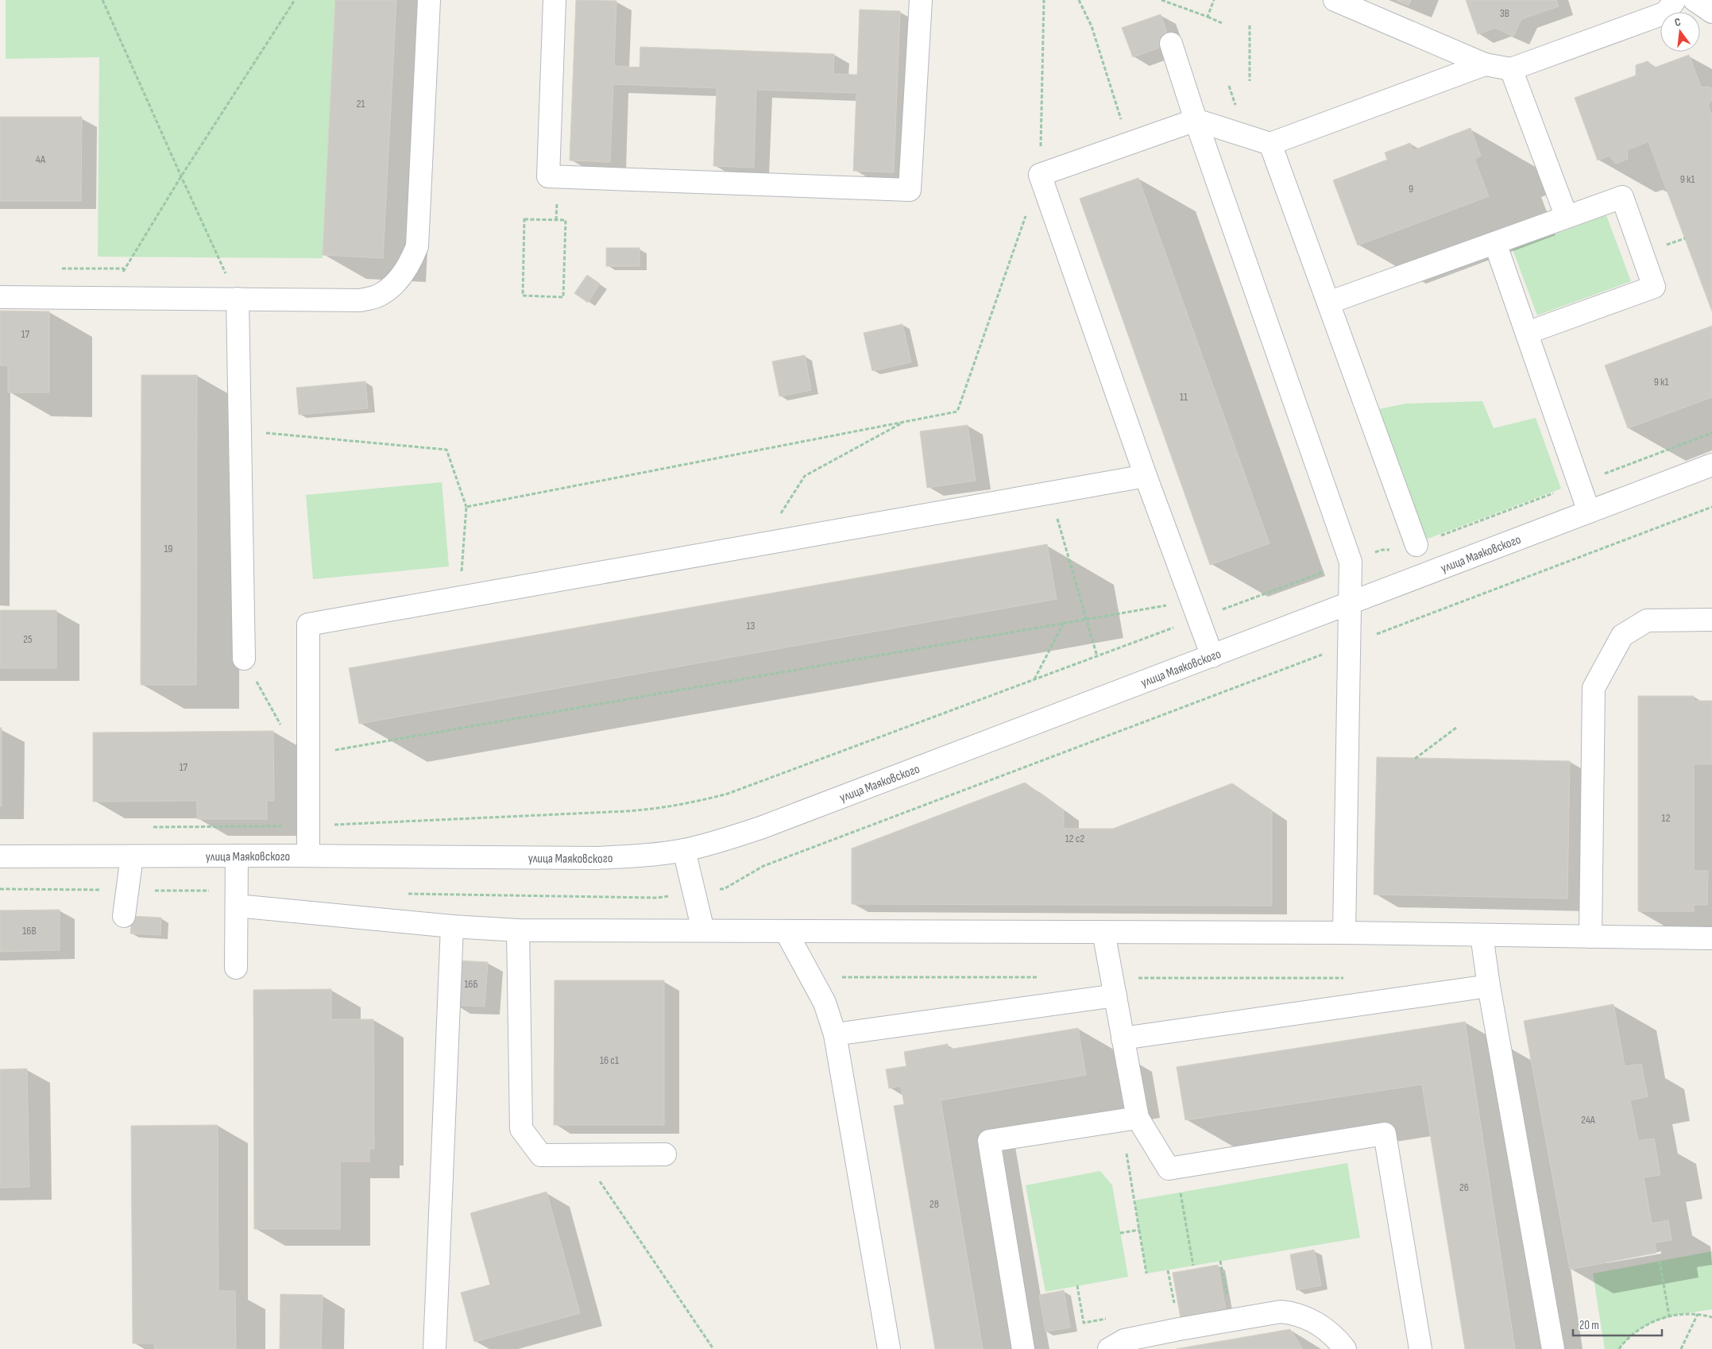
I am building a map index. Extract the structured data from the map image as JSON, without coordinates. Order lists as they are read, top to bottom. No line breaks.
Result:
{"streets":{"street":["улица Маяковского"]},"house_numbers":["3В","21","4А","9 к1","9","17","9 к1","11","19","13","25","17","12","12 с2","16В","16Б","16 с1","24А","26","28"],"scale_bar":"20 m","north":"top"}
